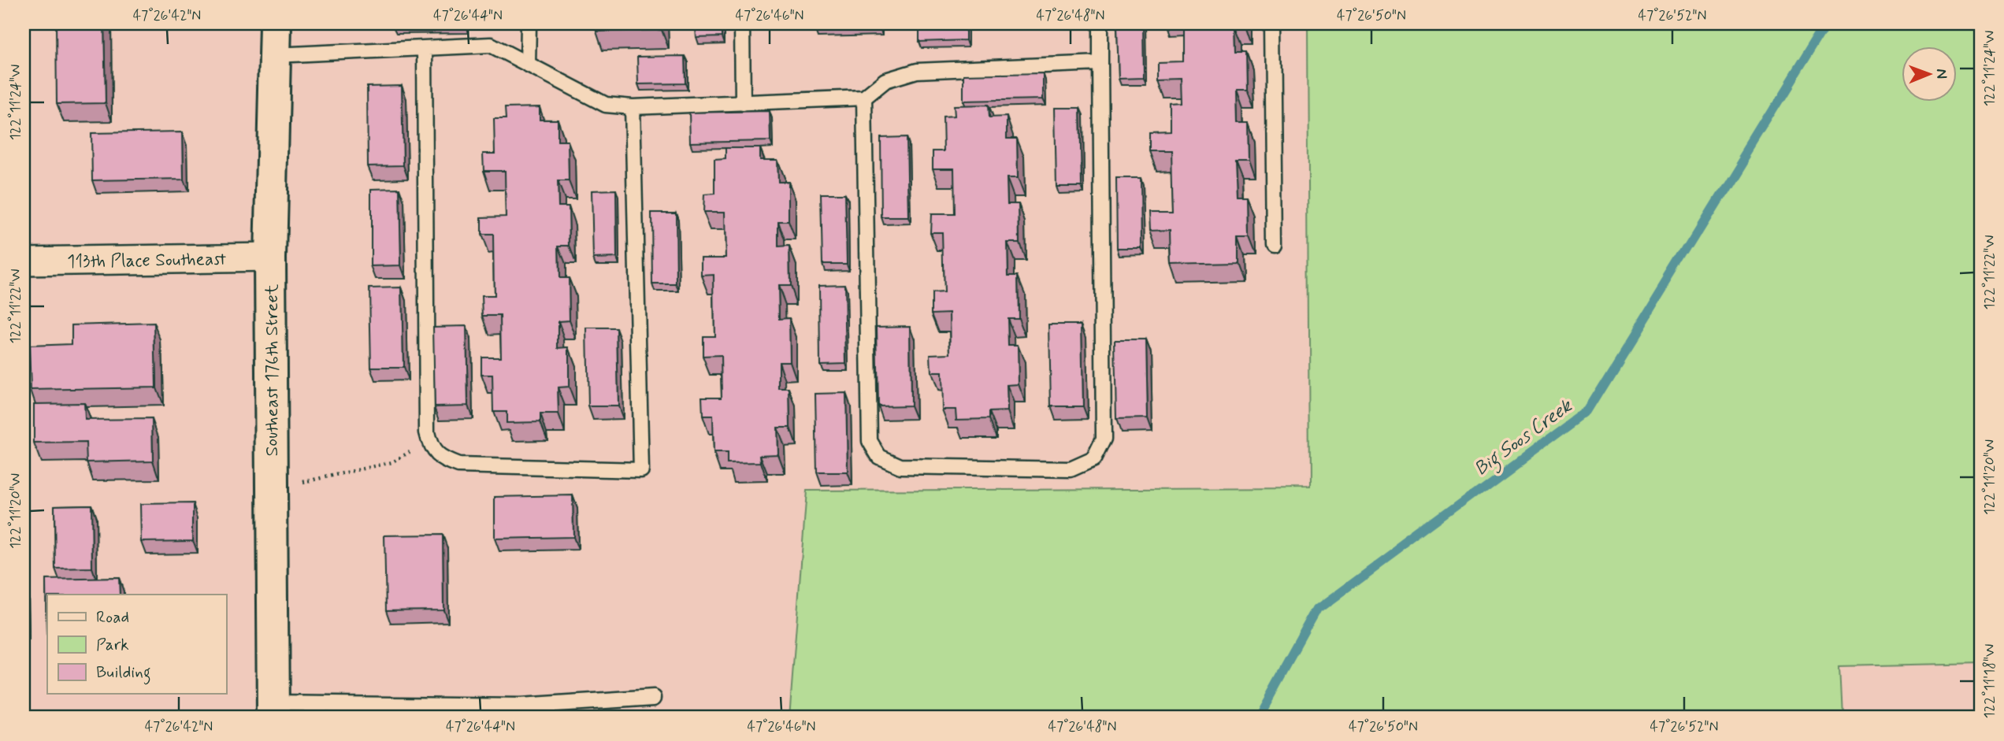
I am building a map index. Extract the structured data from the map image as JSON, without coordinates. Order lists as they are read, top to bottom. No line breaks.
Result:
{"streets":{"main road":["Southeast 176th Street"],"street":["113th Place Southeast"]},"crossings":[["113th Place Southeast","Southeast 176th Street"]],"water":["Big Soos Creek"],"legend":["Road","Park","Building"],"north":"right","coordinates":["47°26'42\"N","47°26'44\"N","47°26'46\"N","47°26'48\"N","47°26'50\"N","47°26'52\"N","122°11'24\"W","122°11'22\"W","122°11'20\"W","122°11'18\"W"]}
